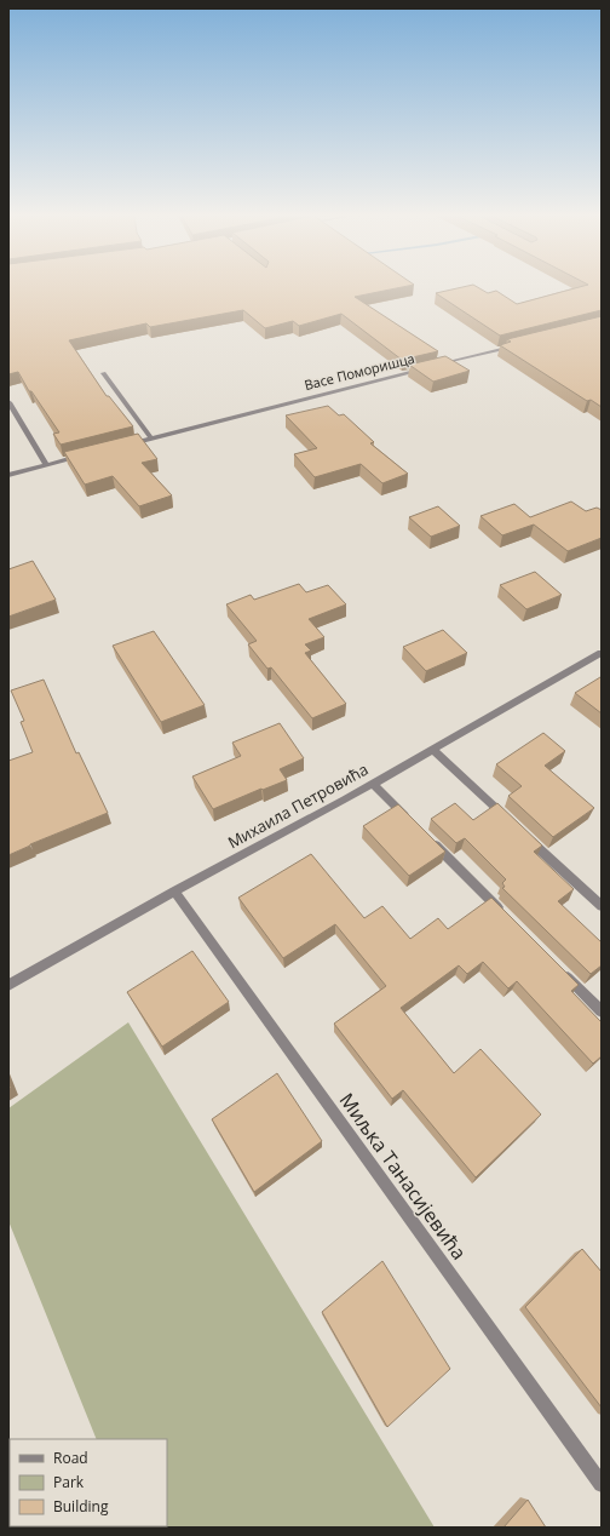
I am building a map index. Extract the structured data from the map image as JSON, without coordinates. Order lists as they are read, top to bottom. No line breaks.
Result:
{"streets":{"street":["Васе Поморишца","Михаила Петровића","Миљка Танасијевића"]},"crossings":[["Михаила Петровића","Миљка Танасијевића"]],"legend":["Road","Park","Building"]}
